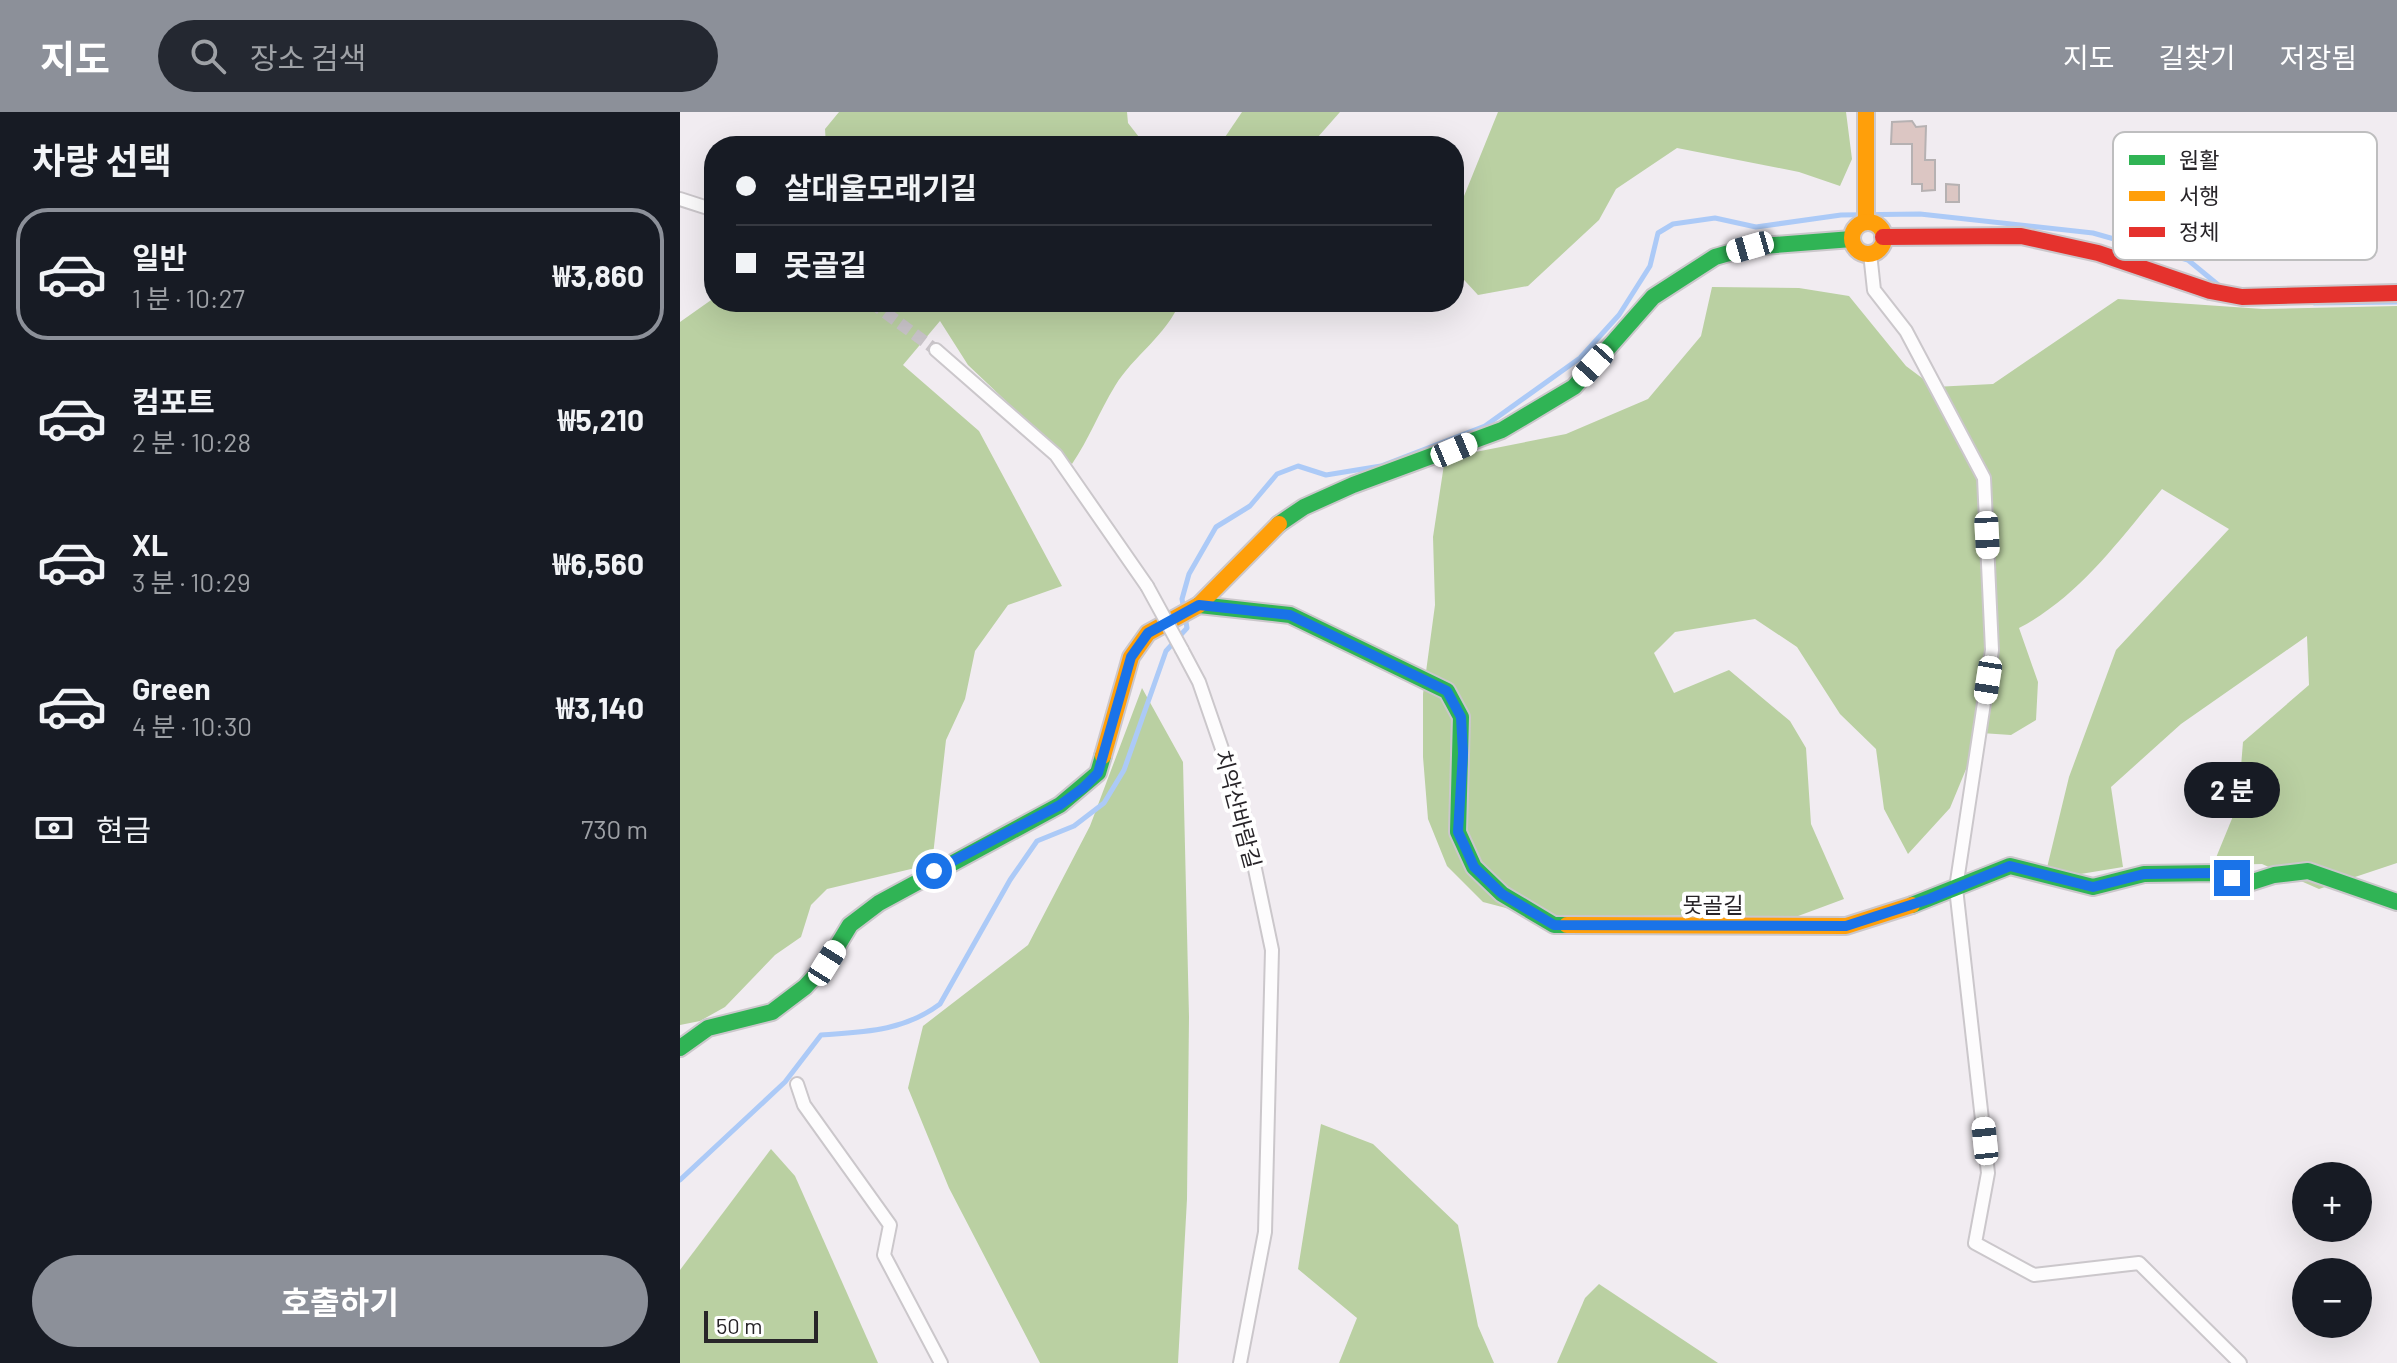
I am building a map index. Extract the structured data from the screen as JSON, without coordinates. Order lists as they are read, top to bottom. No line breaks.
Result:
{"streets":{"street":["치악산바람길","못골길"]},"legend":["원활","서행","정체"],"scale_bar":"50 m","page":{"header":"지도","search":"장소 검색","nav":["지도","길찾기","저장됨"],"heading":"차량 선택","banner":["살대울모래기길","못골길"],"list":[{"name":"일반","note":"1 분 · 10:27","value":"₩3,860"},{"name":"컴포트","note":"2 분 · 10:28","value":"₩5,210"},{"name":"XL","note":"3 분 · 10:29","value":"₩6,560"},{"name":"Green","note":"4 분 · 10:30","value":"₩3,140"}],"bubble":"2 분","pay":["현금","730 m"],"map_buttons":["+","−"],"buttons":"호출하기","scale":"50 m"}}
